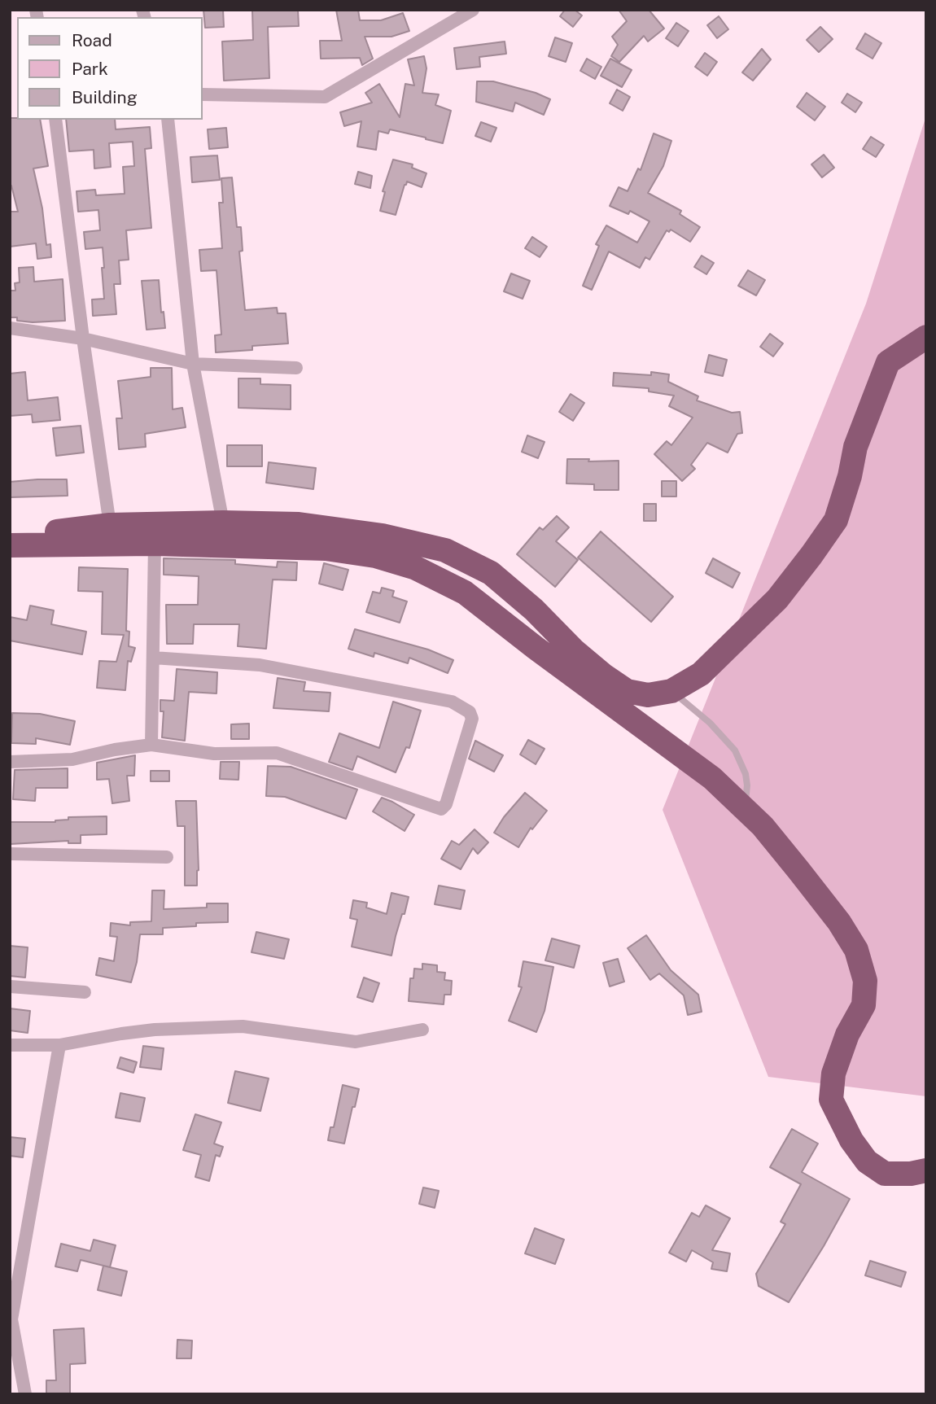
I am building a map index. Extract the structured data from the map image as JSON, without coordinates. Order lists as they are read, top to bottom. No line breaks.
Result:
{"legend":["Road","Park","Building"]}
